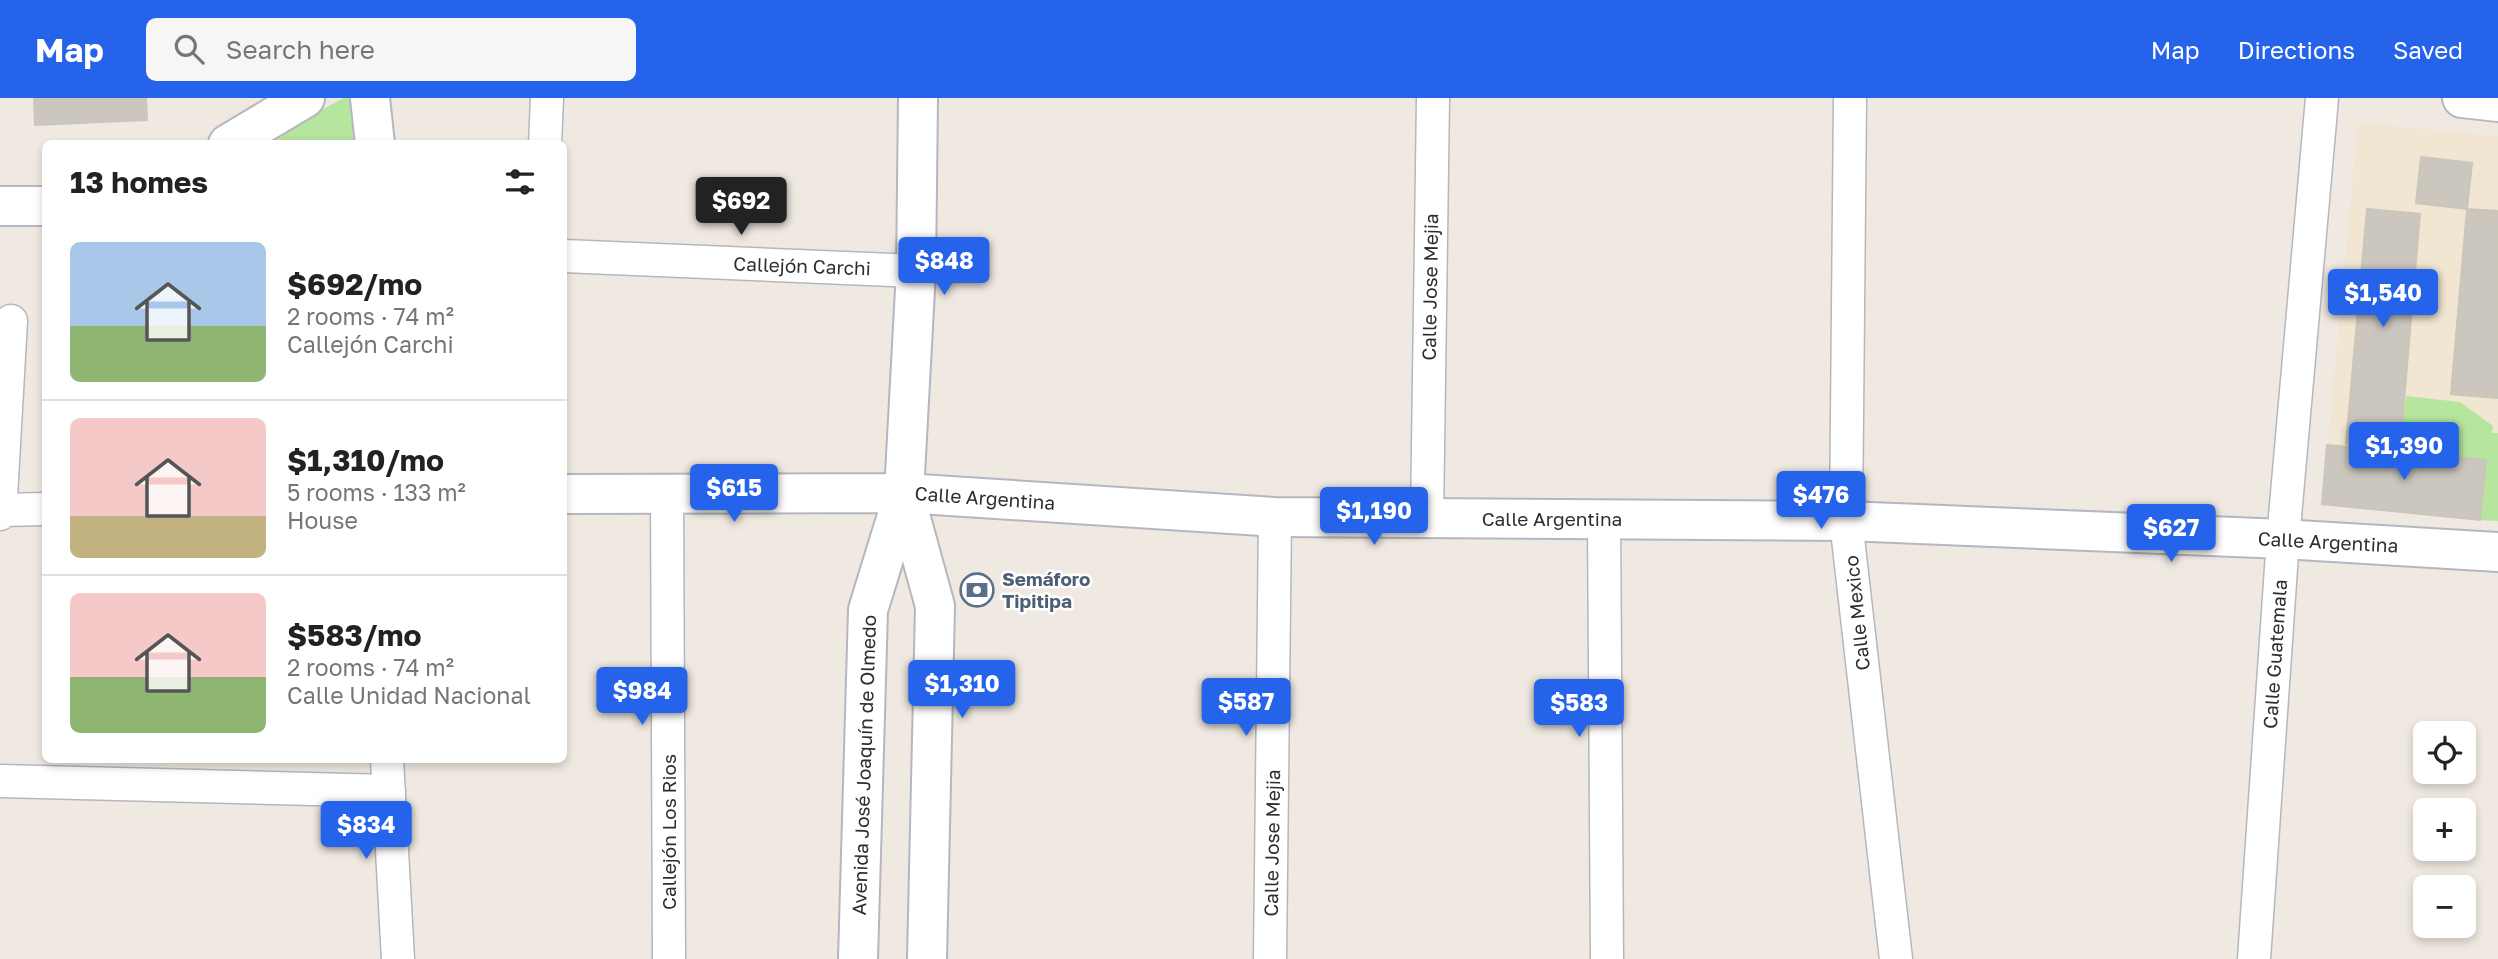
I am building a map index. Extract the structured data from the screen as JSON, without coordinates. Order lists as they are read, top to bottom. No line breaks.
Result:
{"streets":{"main road":["Calle Argentina","Avenida José Joaquín de Olmedo"],"street":["Callejón Carchi","Calle Jose Mejia","Calle Mexico","Calle Guatemala","Callejón Los Rios"]},"crossings":[["Callejón Carchi","Avenida José Joaquín de Olmedo"],["Calle Jose Mejia","Calle Argentina"],["Calle Argentina","Calle Mexico"],["Calle Argentina","Calle Guatemala"],["Calle Argentina","Avenida José Joaquín de Olmedo"],["Calle Argentina","Callejón Los Rios"]],"places":{"bank":["Semáforo Tipitipa"]},"page":{"header":"Map","search":"Search here","nav":["Map","Directions","Saved"],"heading":"13 homes","price":["$692","$848","$1,540","$1,390","$615","$476","$1,190","$627","$1,310","$984","$587","$583","$834"],"list":[{"name":"$692/mo","note":"2 rooms · 74 m² · Callejón Carchi"},{"name":"$1,310/mo","note":"5 rooms · 133 m² · House"},{"name":"$583/mo","note":"2 rooms · 74 m² · Calle Unidad Nacional"}],"map_buttons":["+","−"]}}
